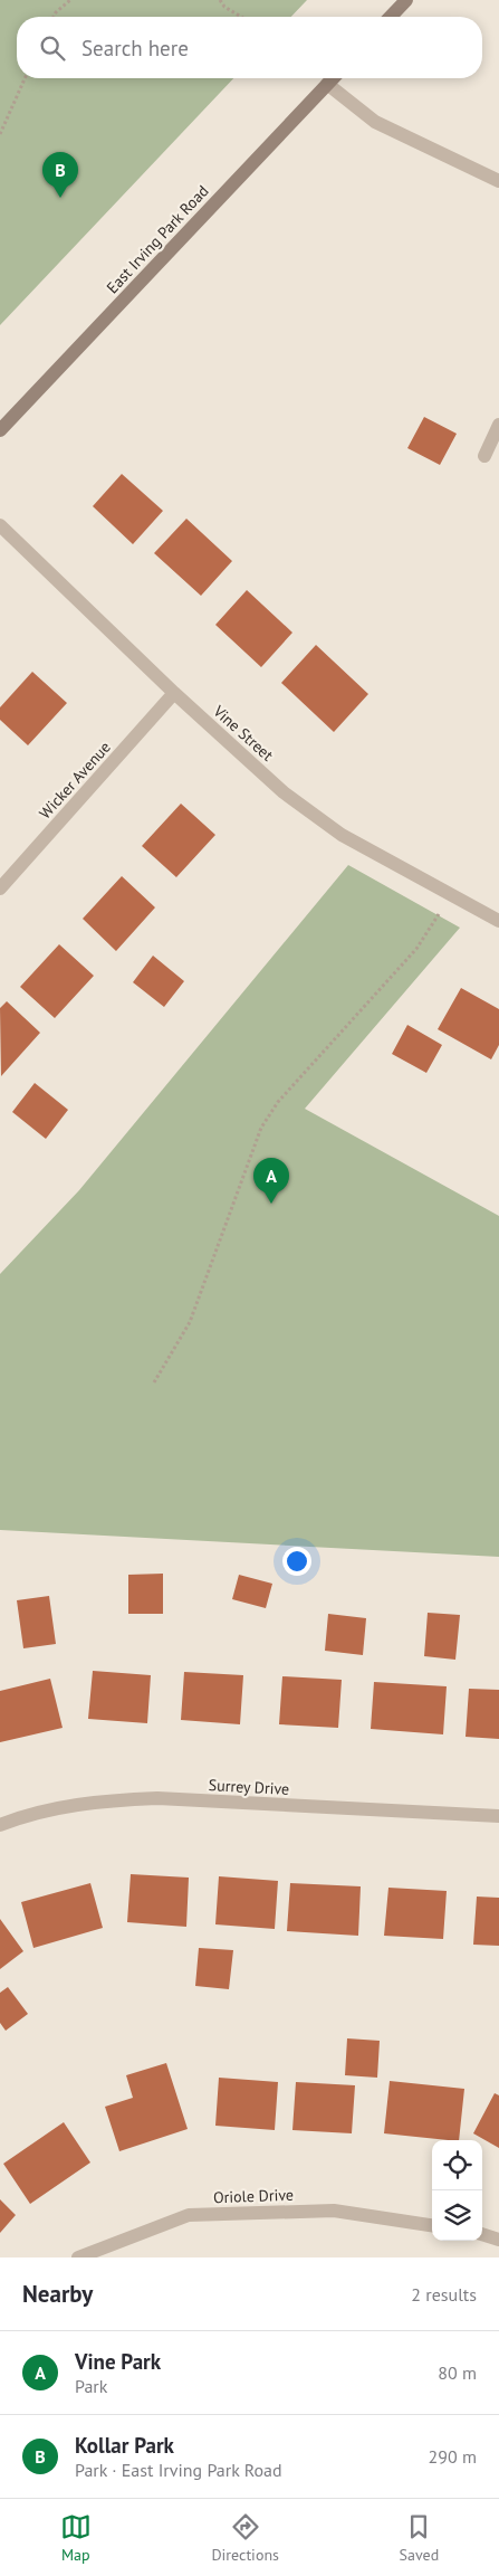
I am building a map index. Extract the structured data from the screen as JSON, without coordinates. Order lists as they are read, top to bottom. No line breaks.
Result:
{"streets":{"main road":["East Irving Park Road"],"street":["Vine Street","Wicker Avenue","Surrey Drive","Oriole Drive"]},"crossings":[["Vine Street","Wicker Avenue"]],"page":{"search":"Search here","pins":["B","A"],"heading":["Nearby","2 results"],"list":[{"mark":"A","name":"Vine Park","note":"Park","value":"80 m"},{"mark":"B","name":"Kollar Park","note":"Park · East Irving Park Road","value":"290 m"}],"nav":["Map","Directions","Saved"]}}
